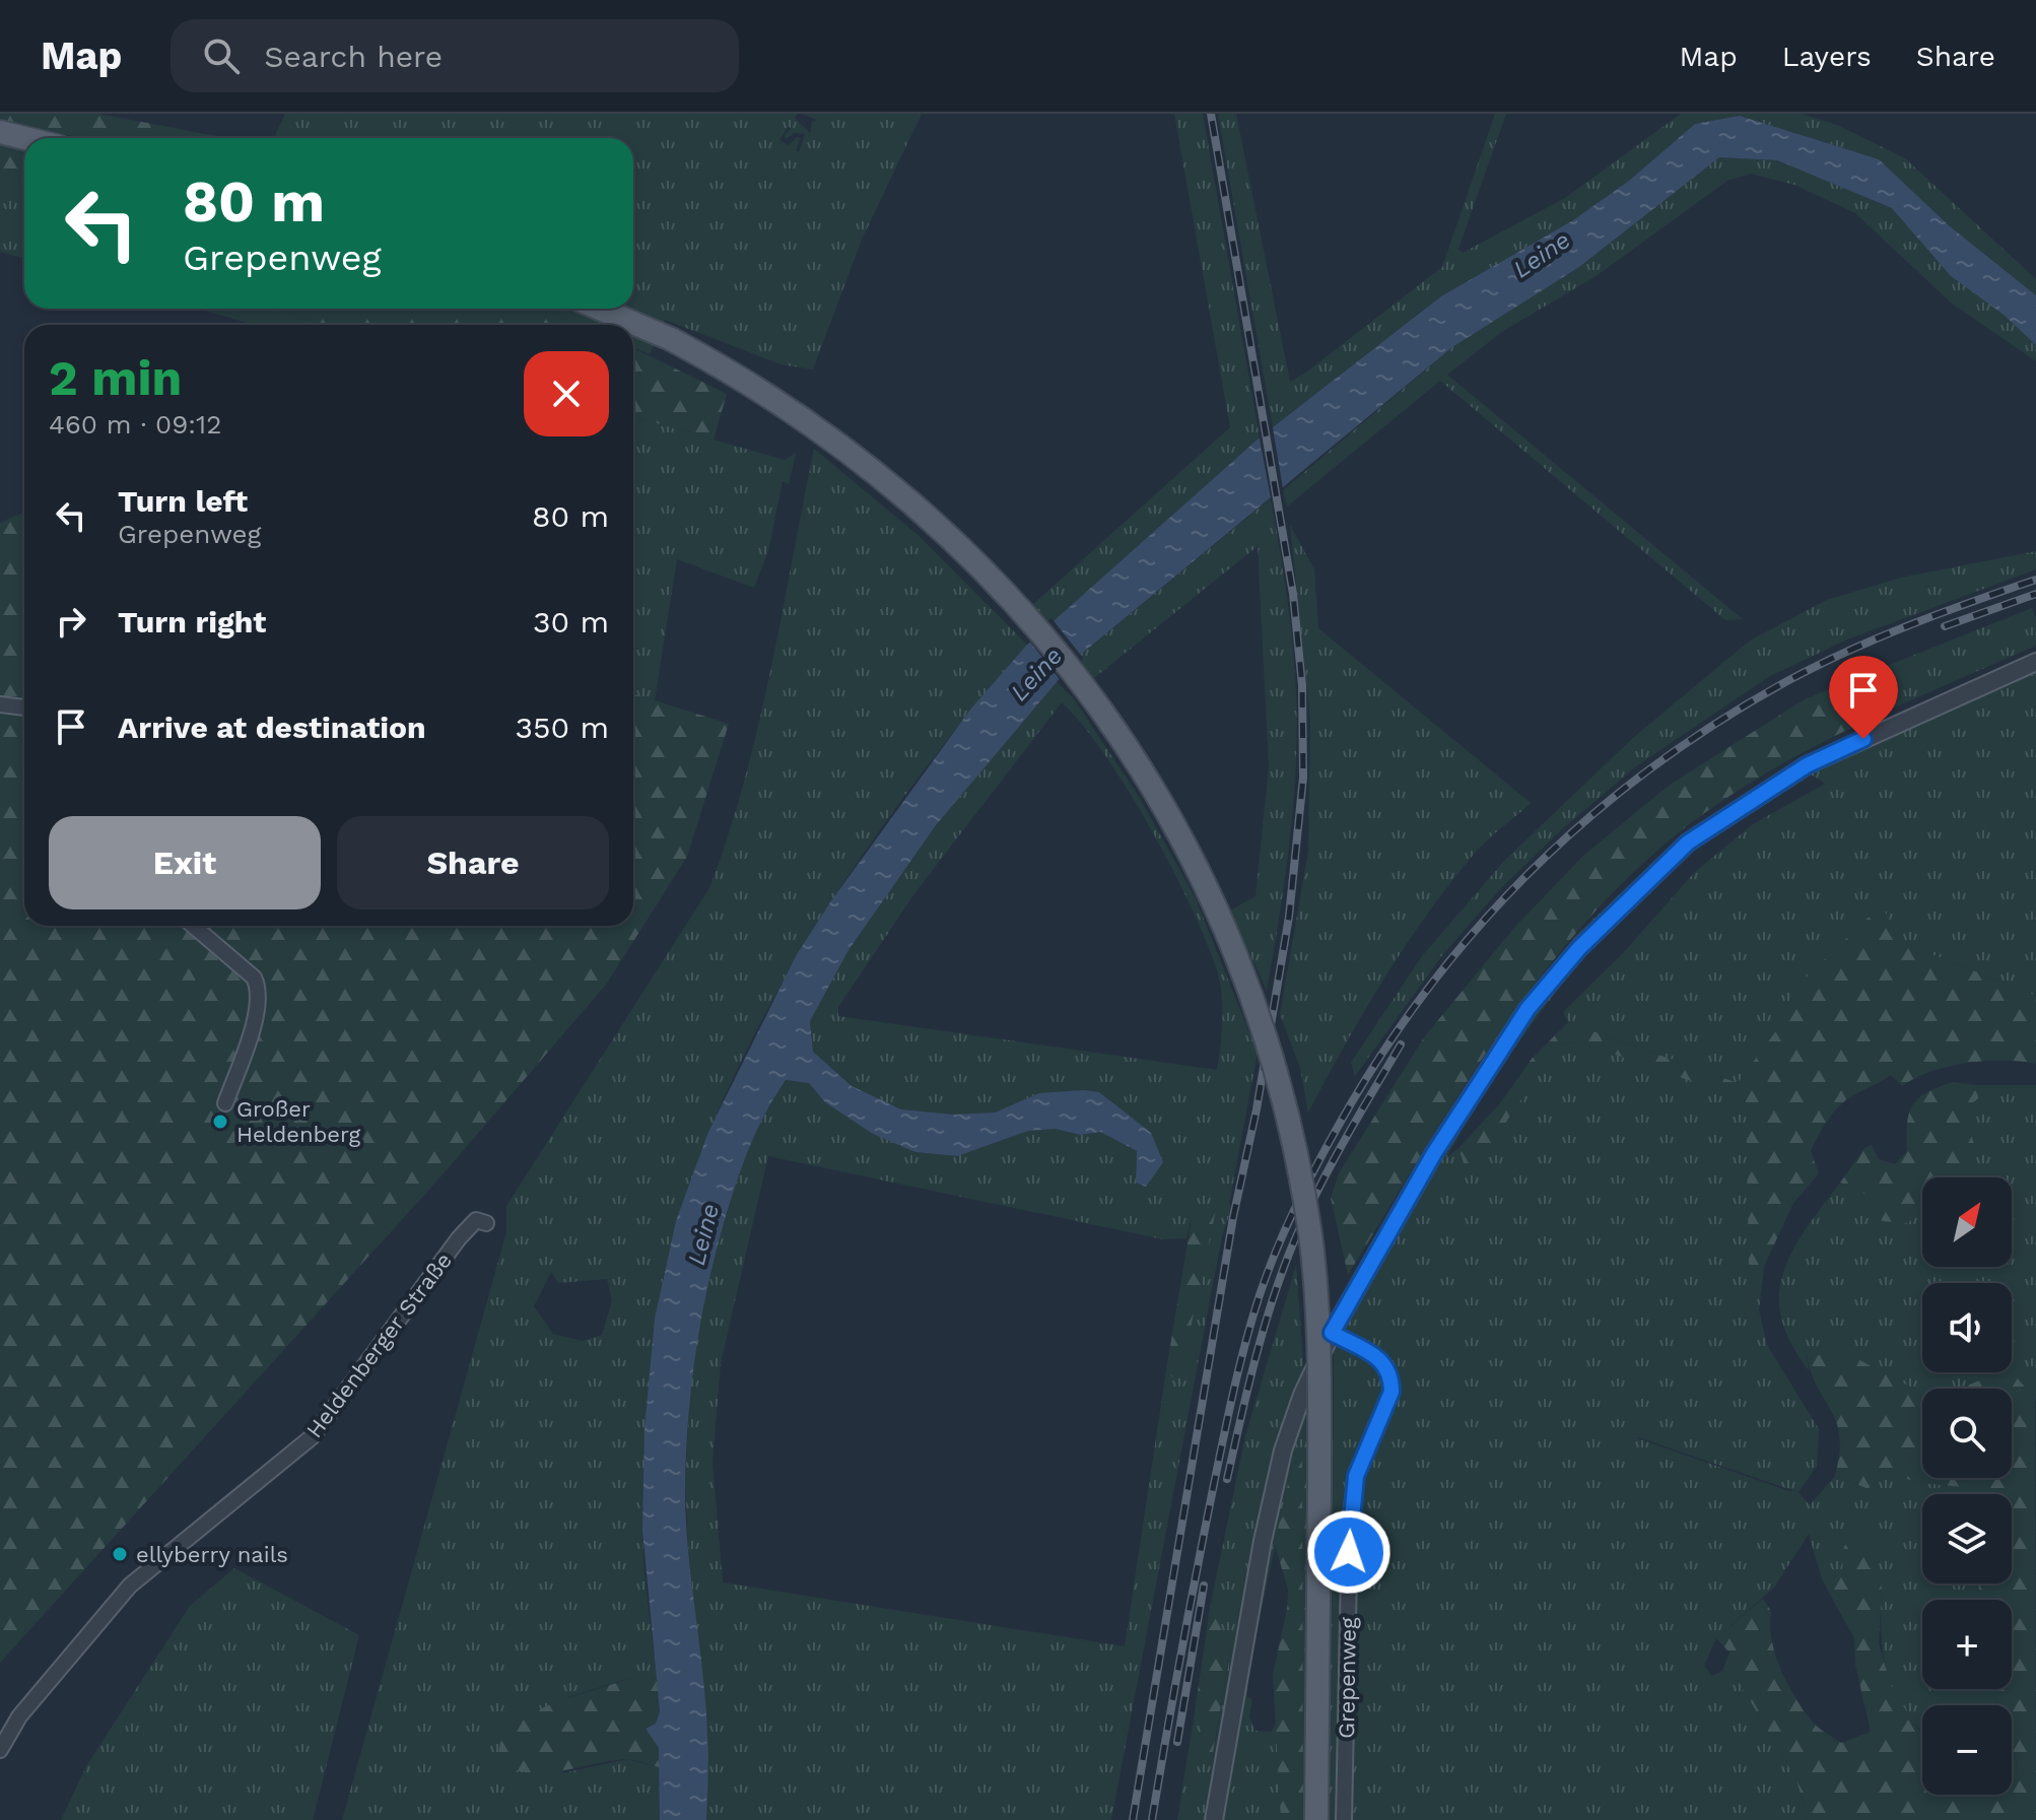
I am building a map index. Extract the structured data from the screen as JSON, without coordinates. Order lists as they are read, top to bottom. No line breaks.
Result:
{"streets":{"street":["Heldenberger Straße","Grepenweg"]},"water":["Leine"],"places":["Großer Heldenberg","ellyberry nails"],"north":"top right","page":{"header":"Map","search":"Search here","nav":["Map","Layers","Share"],"turn":["80 m","Grepenweg"],"heading":["2 min","460 m · 09:12"],"list":[{"name":"Turn left","note":"Grepenweg","value":"80 m"},{"name":"Turn right","value":"30 m"},{"name":"Arrive at destination","value":"350 m"}],"buttons":["Exit","Share"],"map_buttons":["+","−"]}}
